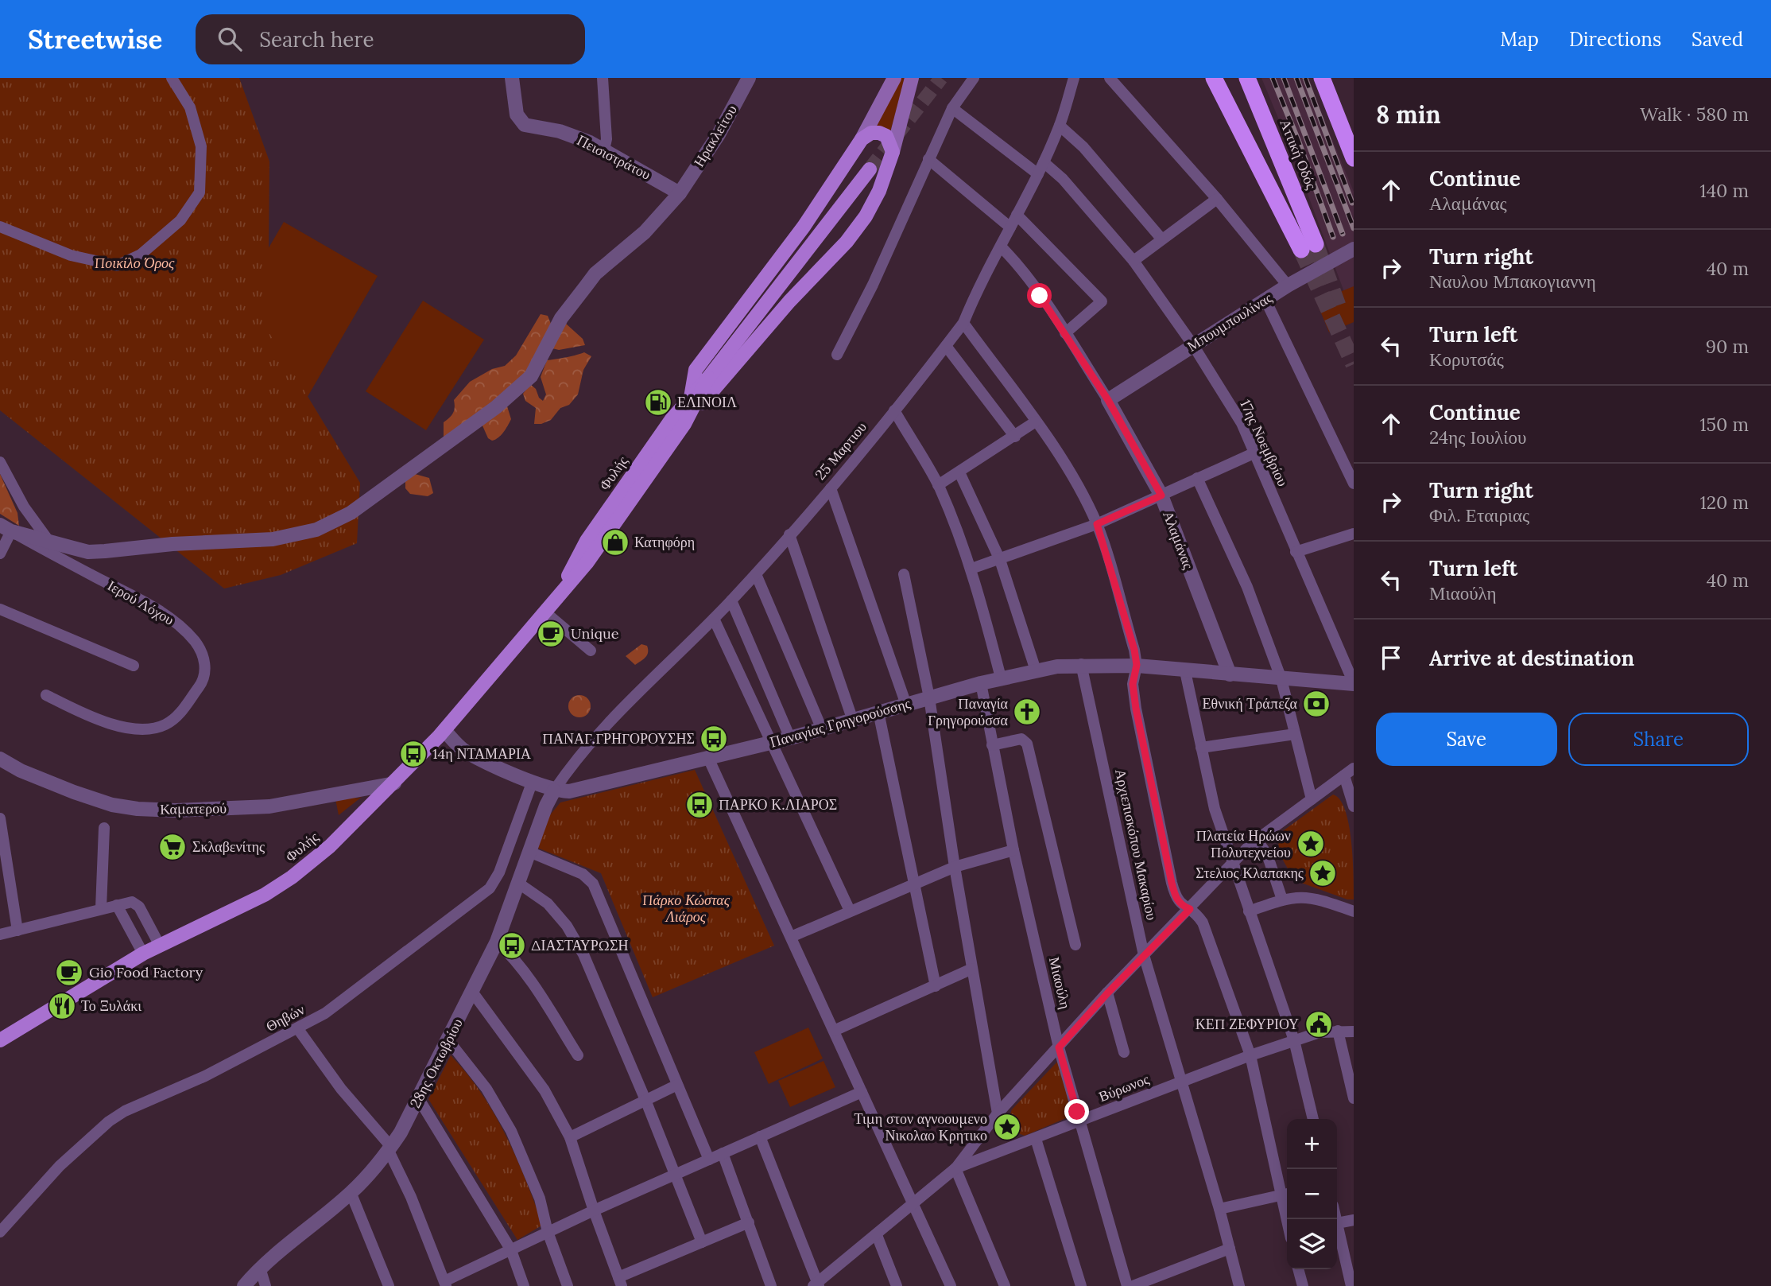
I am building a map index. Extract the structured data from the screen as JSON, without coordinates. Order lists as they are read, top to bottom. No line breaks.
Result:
{"streets":{"highway":["Αττική Οδός"],"main road":["Φυλής"],"street":["Ηρακλείτου","Πεισιστράτου","Μπουμπουλίνας","17ης Νοεμβρίου","25 Μαρτιου","Αλαμάνας","Ιερού Λόχου","Παναγίας Γρηγορούσσης","Καματερού","Αρχιεπισκόπου Μακαρίου","Μιαούλη","Θηβών","28ης Οκτωβρίου","Βύρωνος"]},"crossings":[["Ηρακλείτου","Πεισιστράτου"],["Ηρακλείτου","Ιερού Λόχου"],["Μπουμπουλίνας","17ης Νοεμβρίου"],["Μπουμπουλίνας","Αλαμάνας"],["17ης Νοεμβρίου","25 Μαρτιου"],["17ης Νοεμβρίου","Παναγίας Γρηγορούσσης"],["25 Μαρτιου","Αλαμάνας"],["25 Μαρτιου","Παναγίας Γρηγορούσσης"],["25 Μαρτιου","28ης Οκτωβρίου"],["Φυλής","Παναγίας Γρηγορούσσης"],["Φυλής","Καματερού"],["Αλαμάνας","Παναγίας Γρηγορούσσης"],["Παναγίας Γρηγορούσσης","Αρχιεπισκόπου Μακαρίου"],["Παναγίας Γρηγορούσσης","Μιαούλη"],["Παναγίας Γρηγορούσσης","Θηβών"],["Παναγίας Γρηγορούσσης","28ης Οκτωβρίου"],["Αρχιεπισκόπου Μακαρίου","Βύρωνος"],["Μιαούλη","Βύρωνος"]],"parks":["Ποικίλο Όρος","Πάρκο Κώστας Λιάρος"],"places":{"fuel station":["ΕΛΙΝΟΙΛ"],"shop":["Κατηφόρη"],"cafe":["Unique","Gio Food Factory"],"bank":["Εθνική Τράπεζα"],"church":["Παναγία Γρηγορούσσα"],"bus stop":["ΠΑΝΑΓ.ΓΡΗΓΟΡΟΥΣΗΣ","14η ΝΤΑΜΑΡΙΑ","ΠΑΡΚΟ Κ.ΛΙΑΡΟΣ","ΔΙΑΣΤΑΥΡΩΣΗ"],"place":["Πλατεία Ηρώων Πολυτεχνείου","Στελιος Κλαπακης","Τιμη στον αγνοουμενο Νικολαο Κρητικο"],"supermarket":["Σκλαβενίτης"],"restaurant":["Το Ξυλάκι"],"public building":["ΚΕΠ ΖΕΦΥΡΙΟΥ"]},"page":{"header":"Streetwise","search":"Search here","nav":["Map","Directions","Saved"],"heading":["8 min","Walk · 580 m"],"list":[["Continue","Αλαμάνας","140 m"],["Turn right","Ναυλου Μπακογιαννη","40 m"],["Turn left","Κορυτσάς","90 m"],["Continue","24ης Ιουλίου","150 m"],["Turn right","Φιλ. Εταιριας","120 m"],["Turn left","Μιαούλη","40 m"],"Arrive at destination"],"buttons":["Save","Share"],"map_buttons":["+","−"]}}
